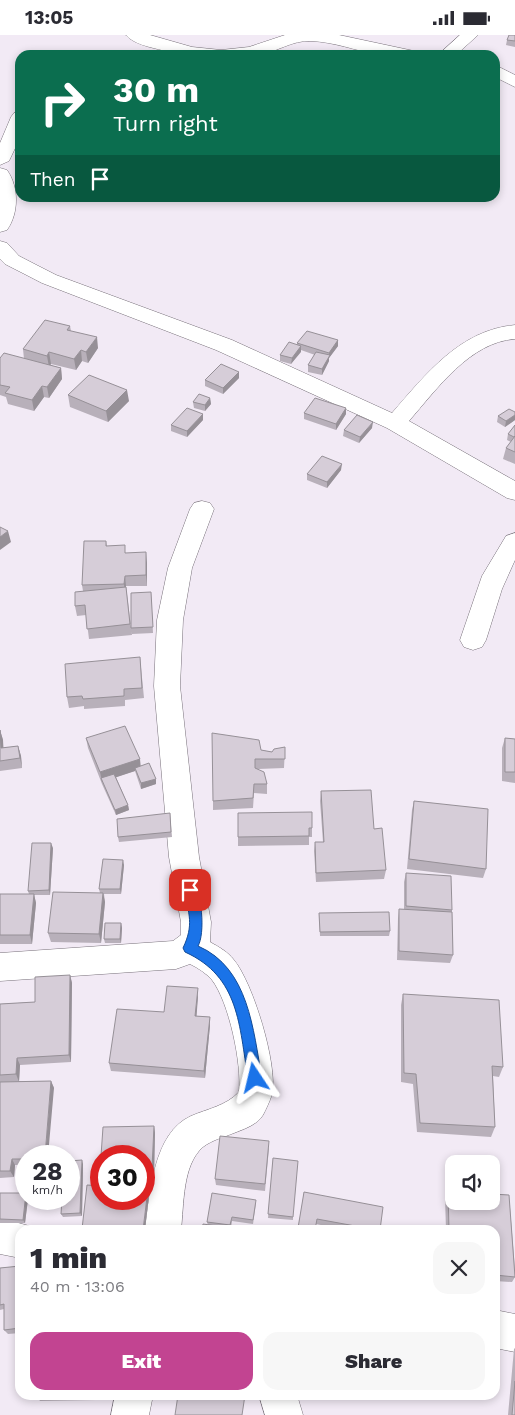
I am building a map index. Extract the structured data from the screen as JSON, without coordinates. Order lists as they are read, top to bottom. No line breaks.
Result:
{"page":{"status":"13:05","turn":["30 m","Turn right"],"then":"Then","speed":"28 km/h","limit":"30","heading":["1 min","40 m · 13:06"],"buttons":["Exit","Share"]}}
